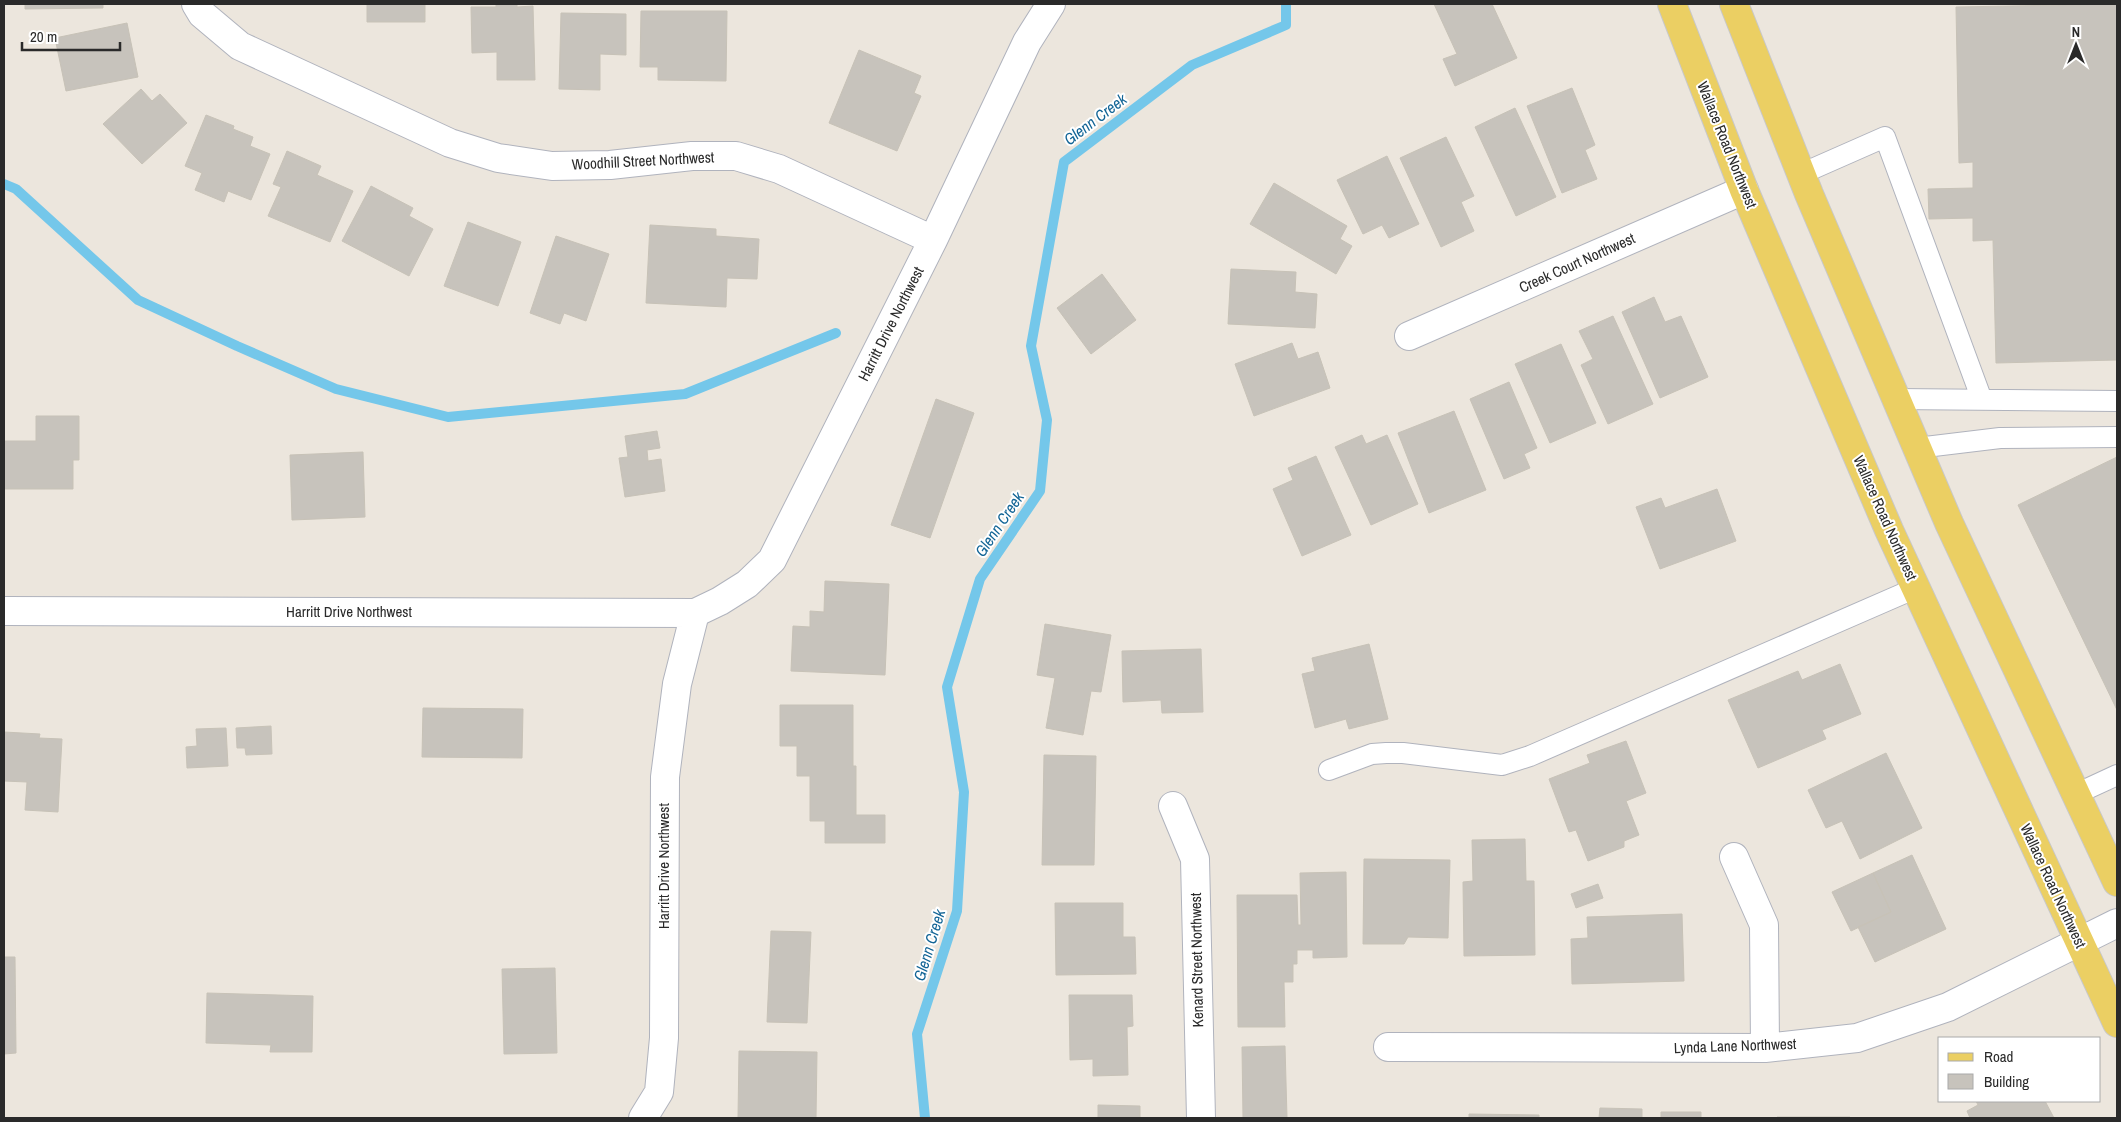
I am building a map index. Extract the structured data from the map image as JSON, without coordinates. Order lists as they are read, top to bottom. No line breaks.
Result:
{"streets":{"main road":["Wallace Road Northwest"],"street":["Woodhill Street Northwest","Creek Court Northwest","Harritt Drive Northwest","Kenard Street Northwest","Lynda Lane Northwest"]},"crossings":[["Wallace Road Northwest","Creek Court Northwest"],["Wallace Road Northwest","Lynda Lane Northwest"],["Woodhill Street Northwest","Harritt Drive Northwest"]],"water":["Glenn Creek"],"legend":["Road","Building"],"scale_bar":"20 m","north":"top"}
